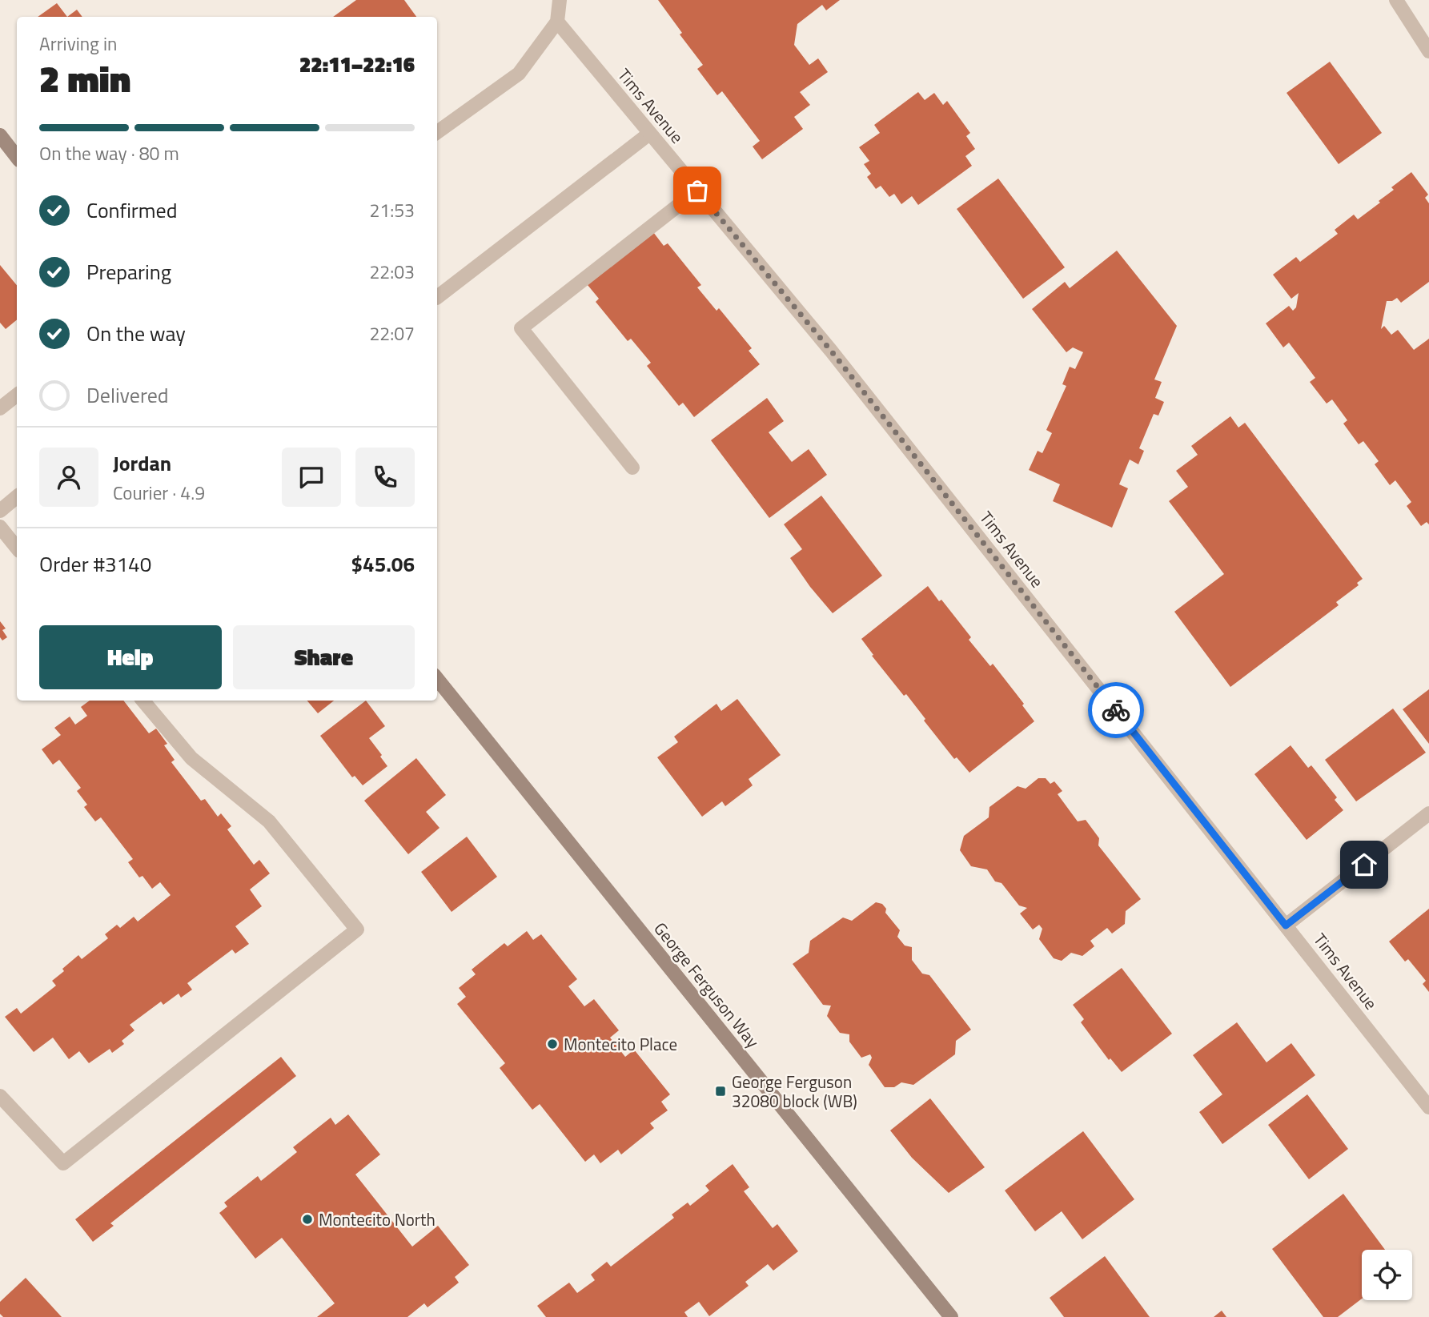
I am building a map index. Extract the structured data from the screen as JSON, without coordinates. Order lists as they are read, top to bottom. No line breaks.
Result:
{"streets":{"main road":["George Ferguson Way"],"street":["Tims Avenue"]},"places":{"other":["Montecito Place","Montecito North"],"transit":["George Ferguson 32080 block (WB)"]},"page":{"heading":["2 min","Arriving in","22:11–22:16"],"panel":["Jordan","Courier · 4.9","Order #3140","$45.06"],"bar":"On the way · 80 m","list":[["Confirmed","21:53"],["Preparing","22:03"],["On the way","22:07"],"Delivered"],"buttons":["Help","Share"]}}
